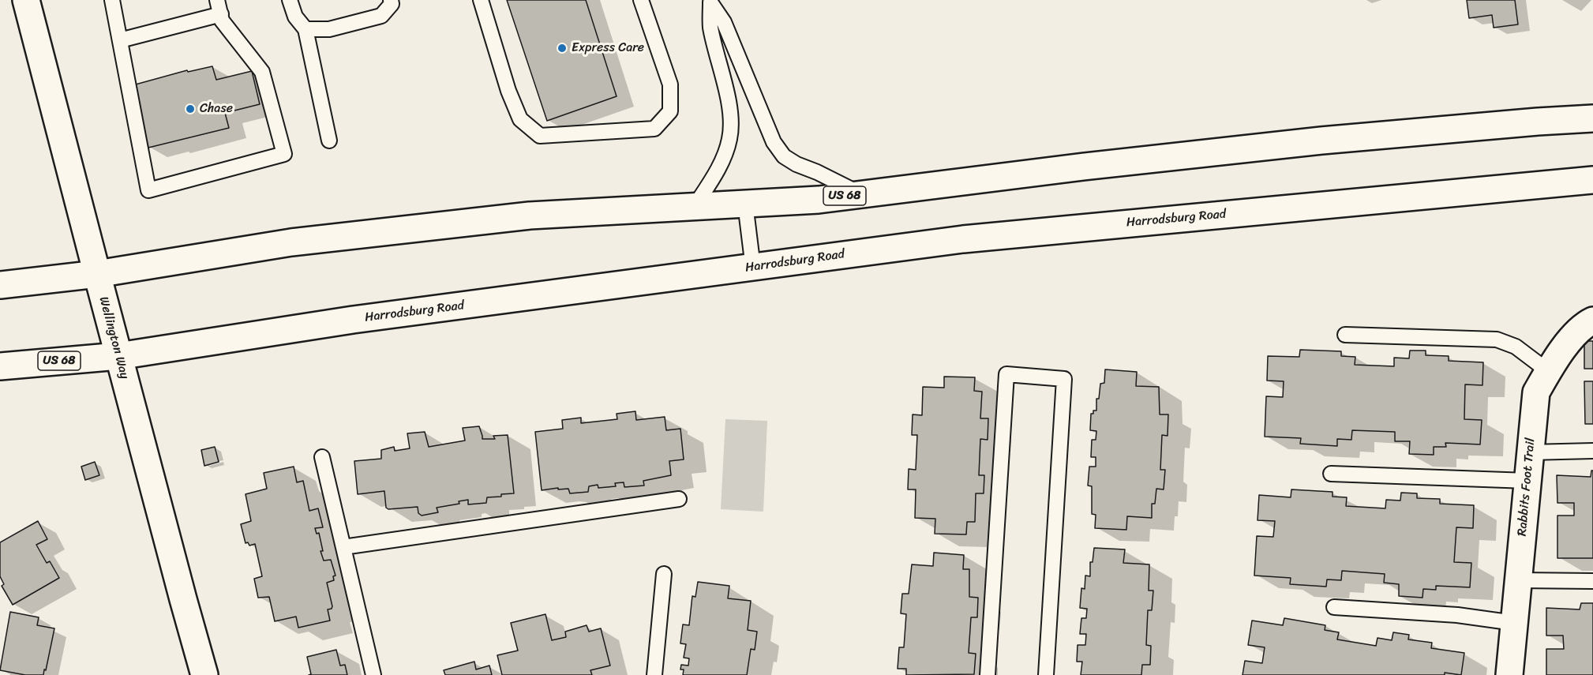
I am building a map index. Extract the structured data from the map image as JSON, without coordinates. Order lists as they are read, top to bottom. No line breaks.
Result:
{"streets":{"main road":["US 68","Harrodsburg Road","Wellington Way","Rabbits Foot Trail"]},"crossings":[["US 68","Wellington Way"],["Harrodsburg Road","Wellington Way"]],"places":["Express Care","Chase"]}
